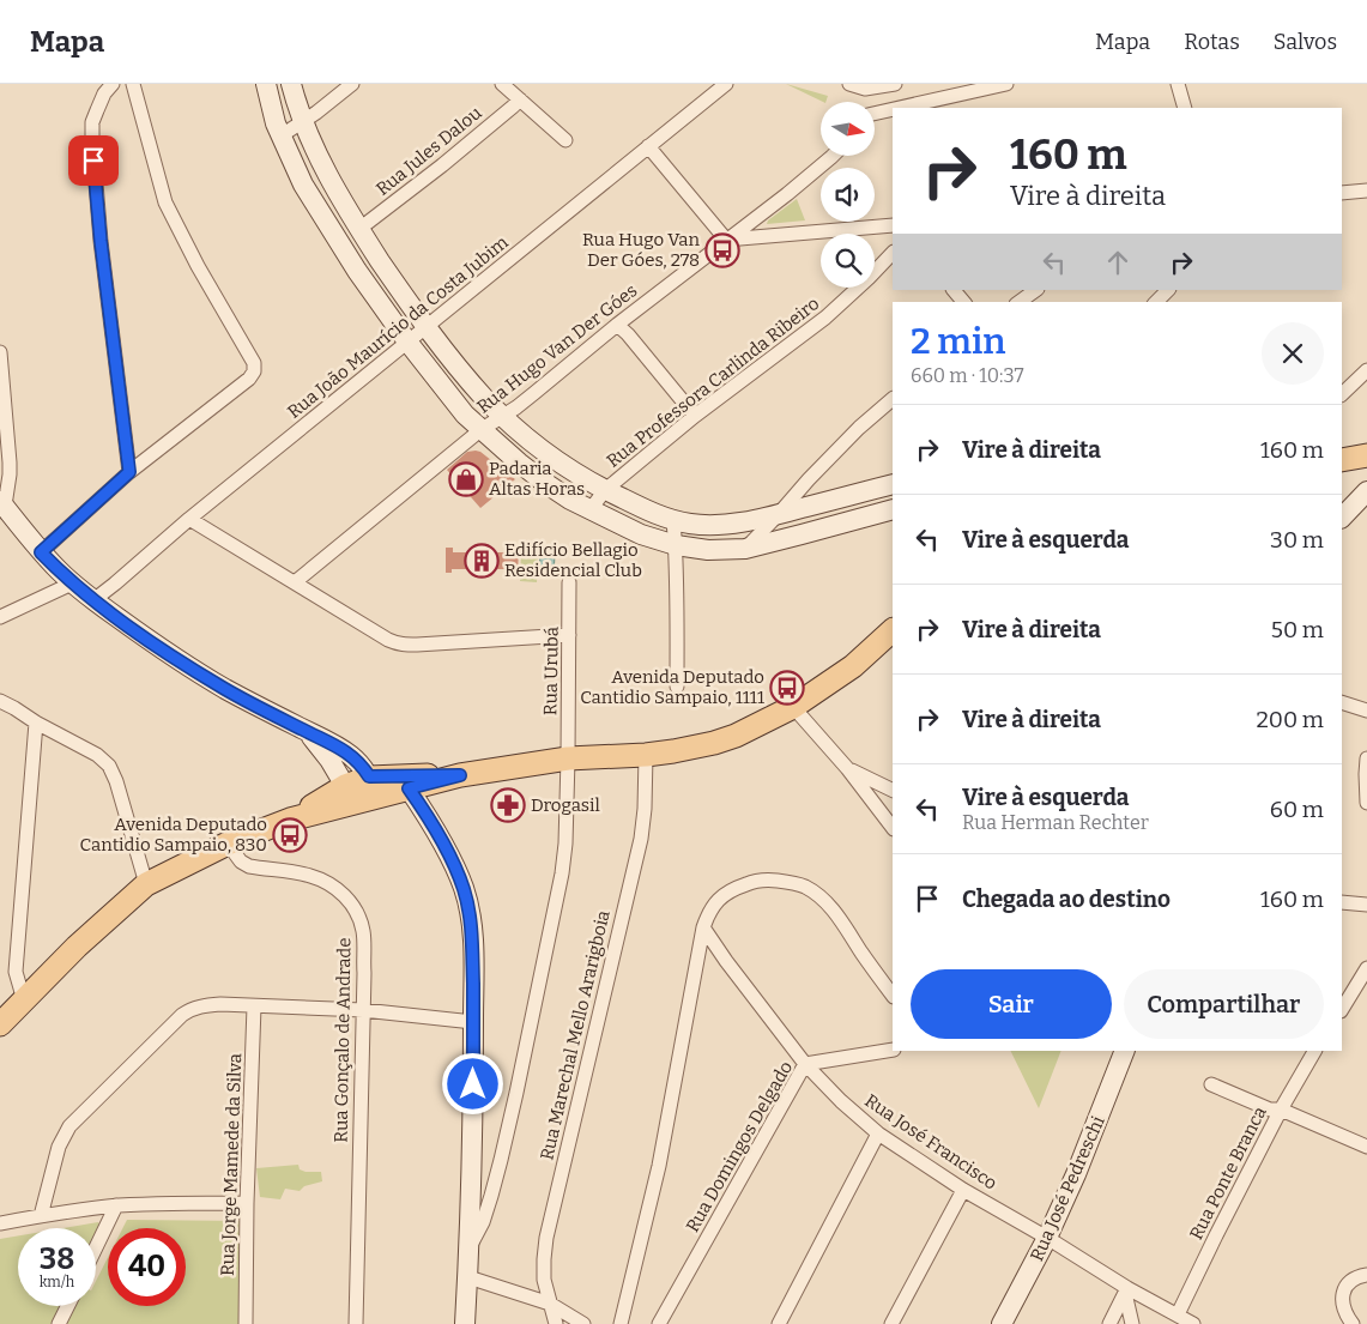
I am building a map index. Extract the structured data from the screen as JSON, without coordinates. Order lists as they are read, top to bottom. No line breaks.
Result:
{"streets":{"main road":["Rua José Pedreschi"],"street":["Rua Jules Dalou","Rua João Maurício da Costa Jubim","Rua Hugo Van Der Góes","Rua Professora Carlinda Ribeiro","Rua Urubá","Rua Marechal Mello Ararigboia","Rua Gonçalo de Andrade","Rua José Francisco","Rua Domingos Delgado","Rua Jorge Mamede da Silva","Rua Ponte Branca"]},"crossings":[["Rua José Francisco","Rua Domingos Delgado"],["Rua José Francisco","Rua Ponte Branca"],["Rua José Francisco","Rua José Pedreschi"]],"places":{"bus stop":["Rua Hugo Van Der Góes, 278","Avenida Deputado Cantidio Sampaio, 1111","Avenida Deputado Cantidio Sampaio, 830"],"shop":["Padaria Altas Horas"],"building":["Edifício Bellagio Residencial Club"],"pharmacy":["Drogasil"]},"north":"right","page":{"header":"Mapa","nav":["Mapa","Rotas","Salvos"],"turn":["160 m","Vire à direita"],"heading":["2 min","660 m · 10:37"],"list":[{"name":"Vire à direita","value":"160 m"},{"name":"Vire à esquerda","value":"30 m"},{"name":"Vire à direita","value":"50 m"},{"name":"Vire à direita","value":"200 m"},{"name":"Vire à esquerda","note":"Rua Herman Rechter","value":"60 m"},{"name":"Chegada ao destino","value":"160 m"}],"buttons":["Sair","Compartilhar"],"speed":"38 km/h","limit":"40"}}
